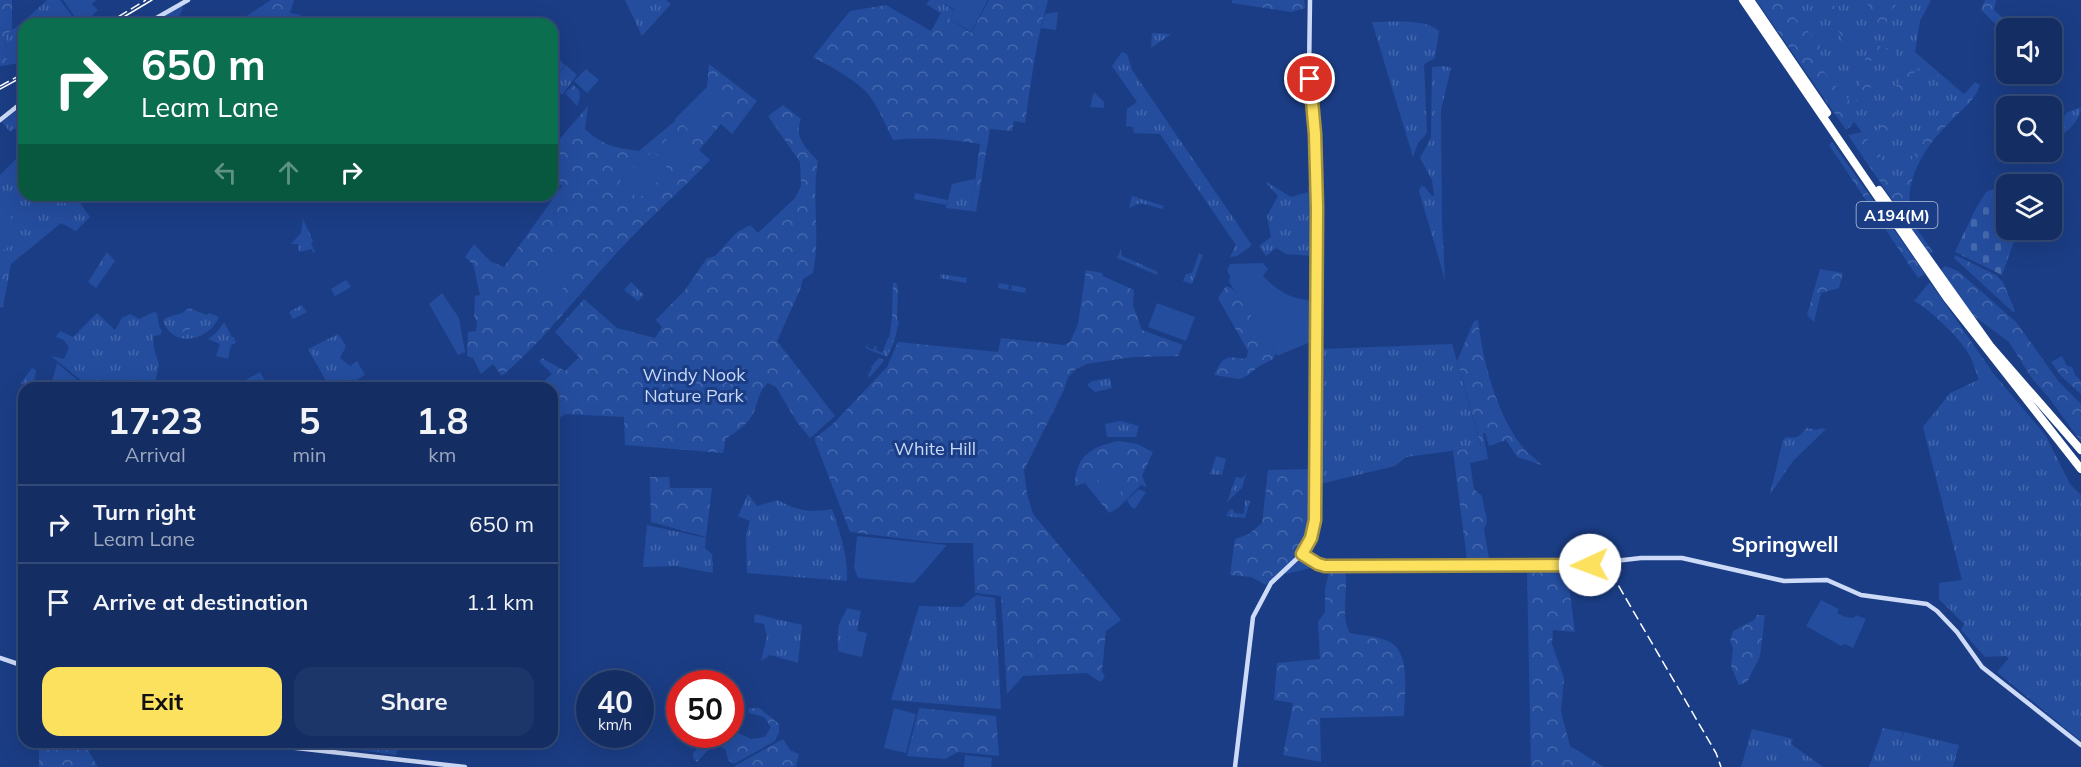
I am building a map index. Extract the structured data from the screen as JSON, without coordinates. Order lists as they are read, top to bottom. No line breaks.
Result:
{"streets":{"highway":["A194(M)"]},"districts":["Springwell"],"parks":["Windy Nook Nature Park","White Hill"],"page":{"turn":["650 m","Leam Lane"],"eta":["17:23","Arrival","5","min","1.8","km"],"list":[{"name":"Turn right","note":"Leam Lane","value":"650 m"},{"name":"Arrive at destination","value":"1.1 km"}],"buttons":["Exit","Share"],"speed":"40 km/h","limit":"50"}}
